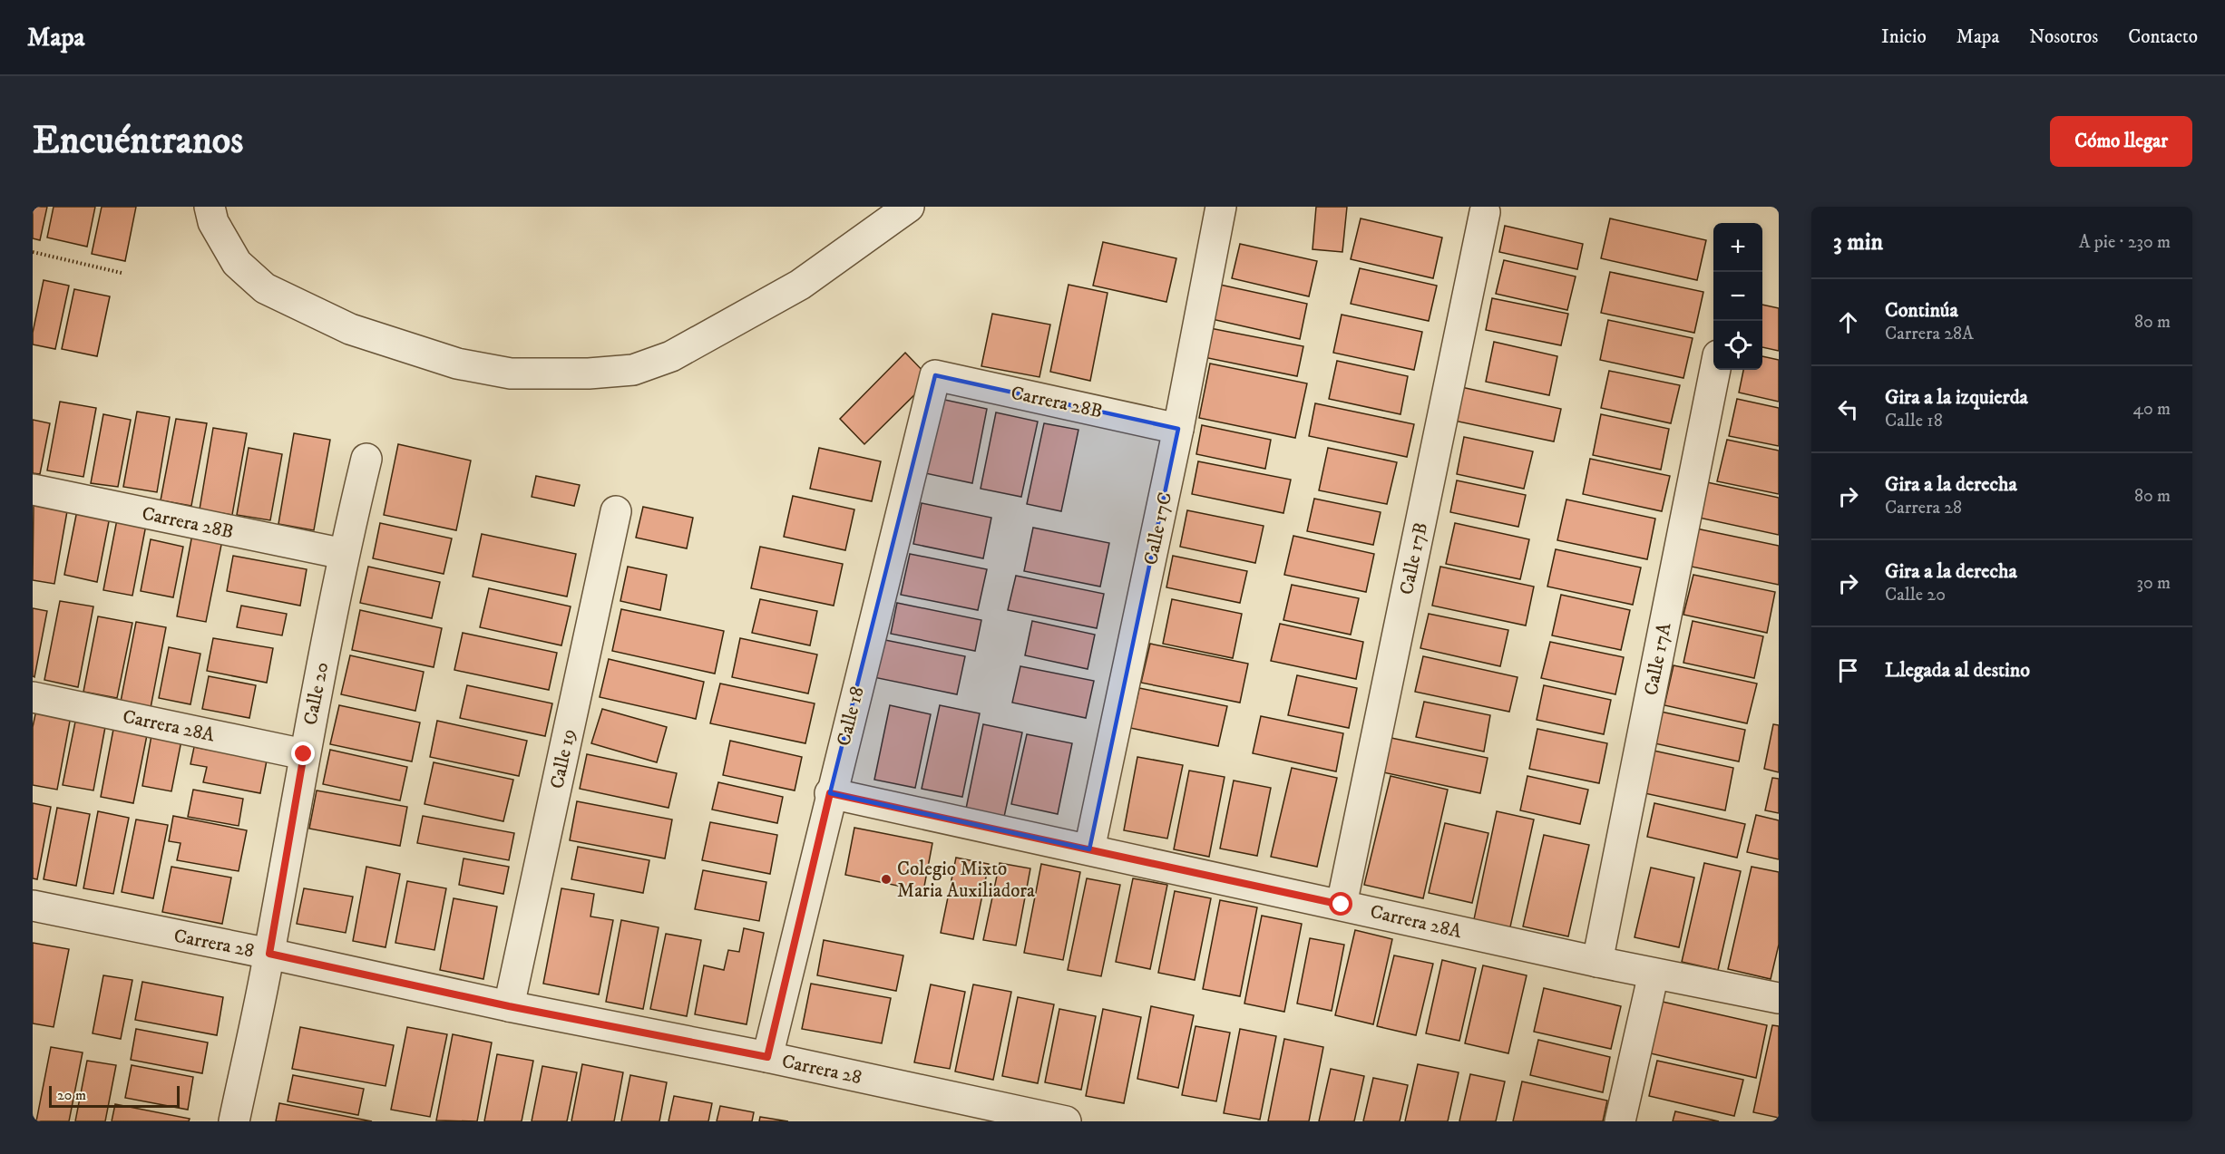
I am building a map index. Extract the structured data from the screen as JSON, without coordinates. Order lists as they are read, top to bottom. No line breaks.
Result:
{"streets":{"street":["Carrera 28B","Calle 17C","Calle 17B","Calle 17A","Calle 20","Calle 18","Carrera 28A","Calle 19","Carrera 28"]},"crossings":[["Carrera 28B","Calle 17C"],["Carrera 28B","Calle 20"],["Carrera 28B","Calle 18"],["Calle 17C","Carrera 28A"],["Calle 17B","Carrera 28A"],["Calle 17A","Carrera 28A"],["Calle 20","Carrera 28A"],["Calle 20","Carrera 28"],["Calle 18","Carrera 28A"],["Calle 18","Carrera 28"],["Calle 19","Carrera 28"]],"places":["Colegio Mixto Maria Auxiliadora"],"scale_bar":"20 m","page":{"header":"Mapa","nav":["Inicio","Mapa","Nosotros","Contacto"],"buttons":"Cómo llegar","title":"Encuéntranos","heading":["3 min","A pie · 230 m"],"map_buttons":["+","−"],"list":[["Continúa","Carrera 28A","80 m"],["Gira a la izquierda","Calle 18","40 m"],["Gira a la derecha","Carrera 28","80 m"],["Gira a la derecha","Calle 20","30 m"],"Llegada al destino"],"scale":"20 m"}}
